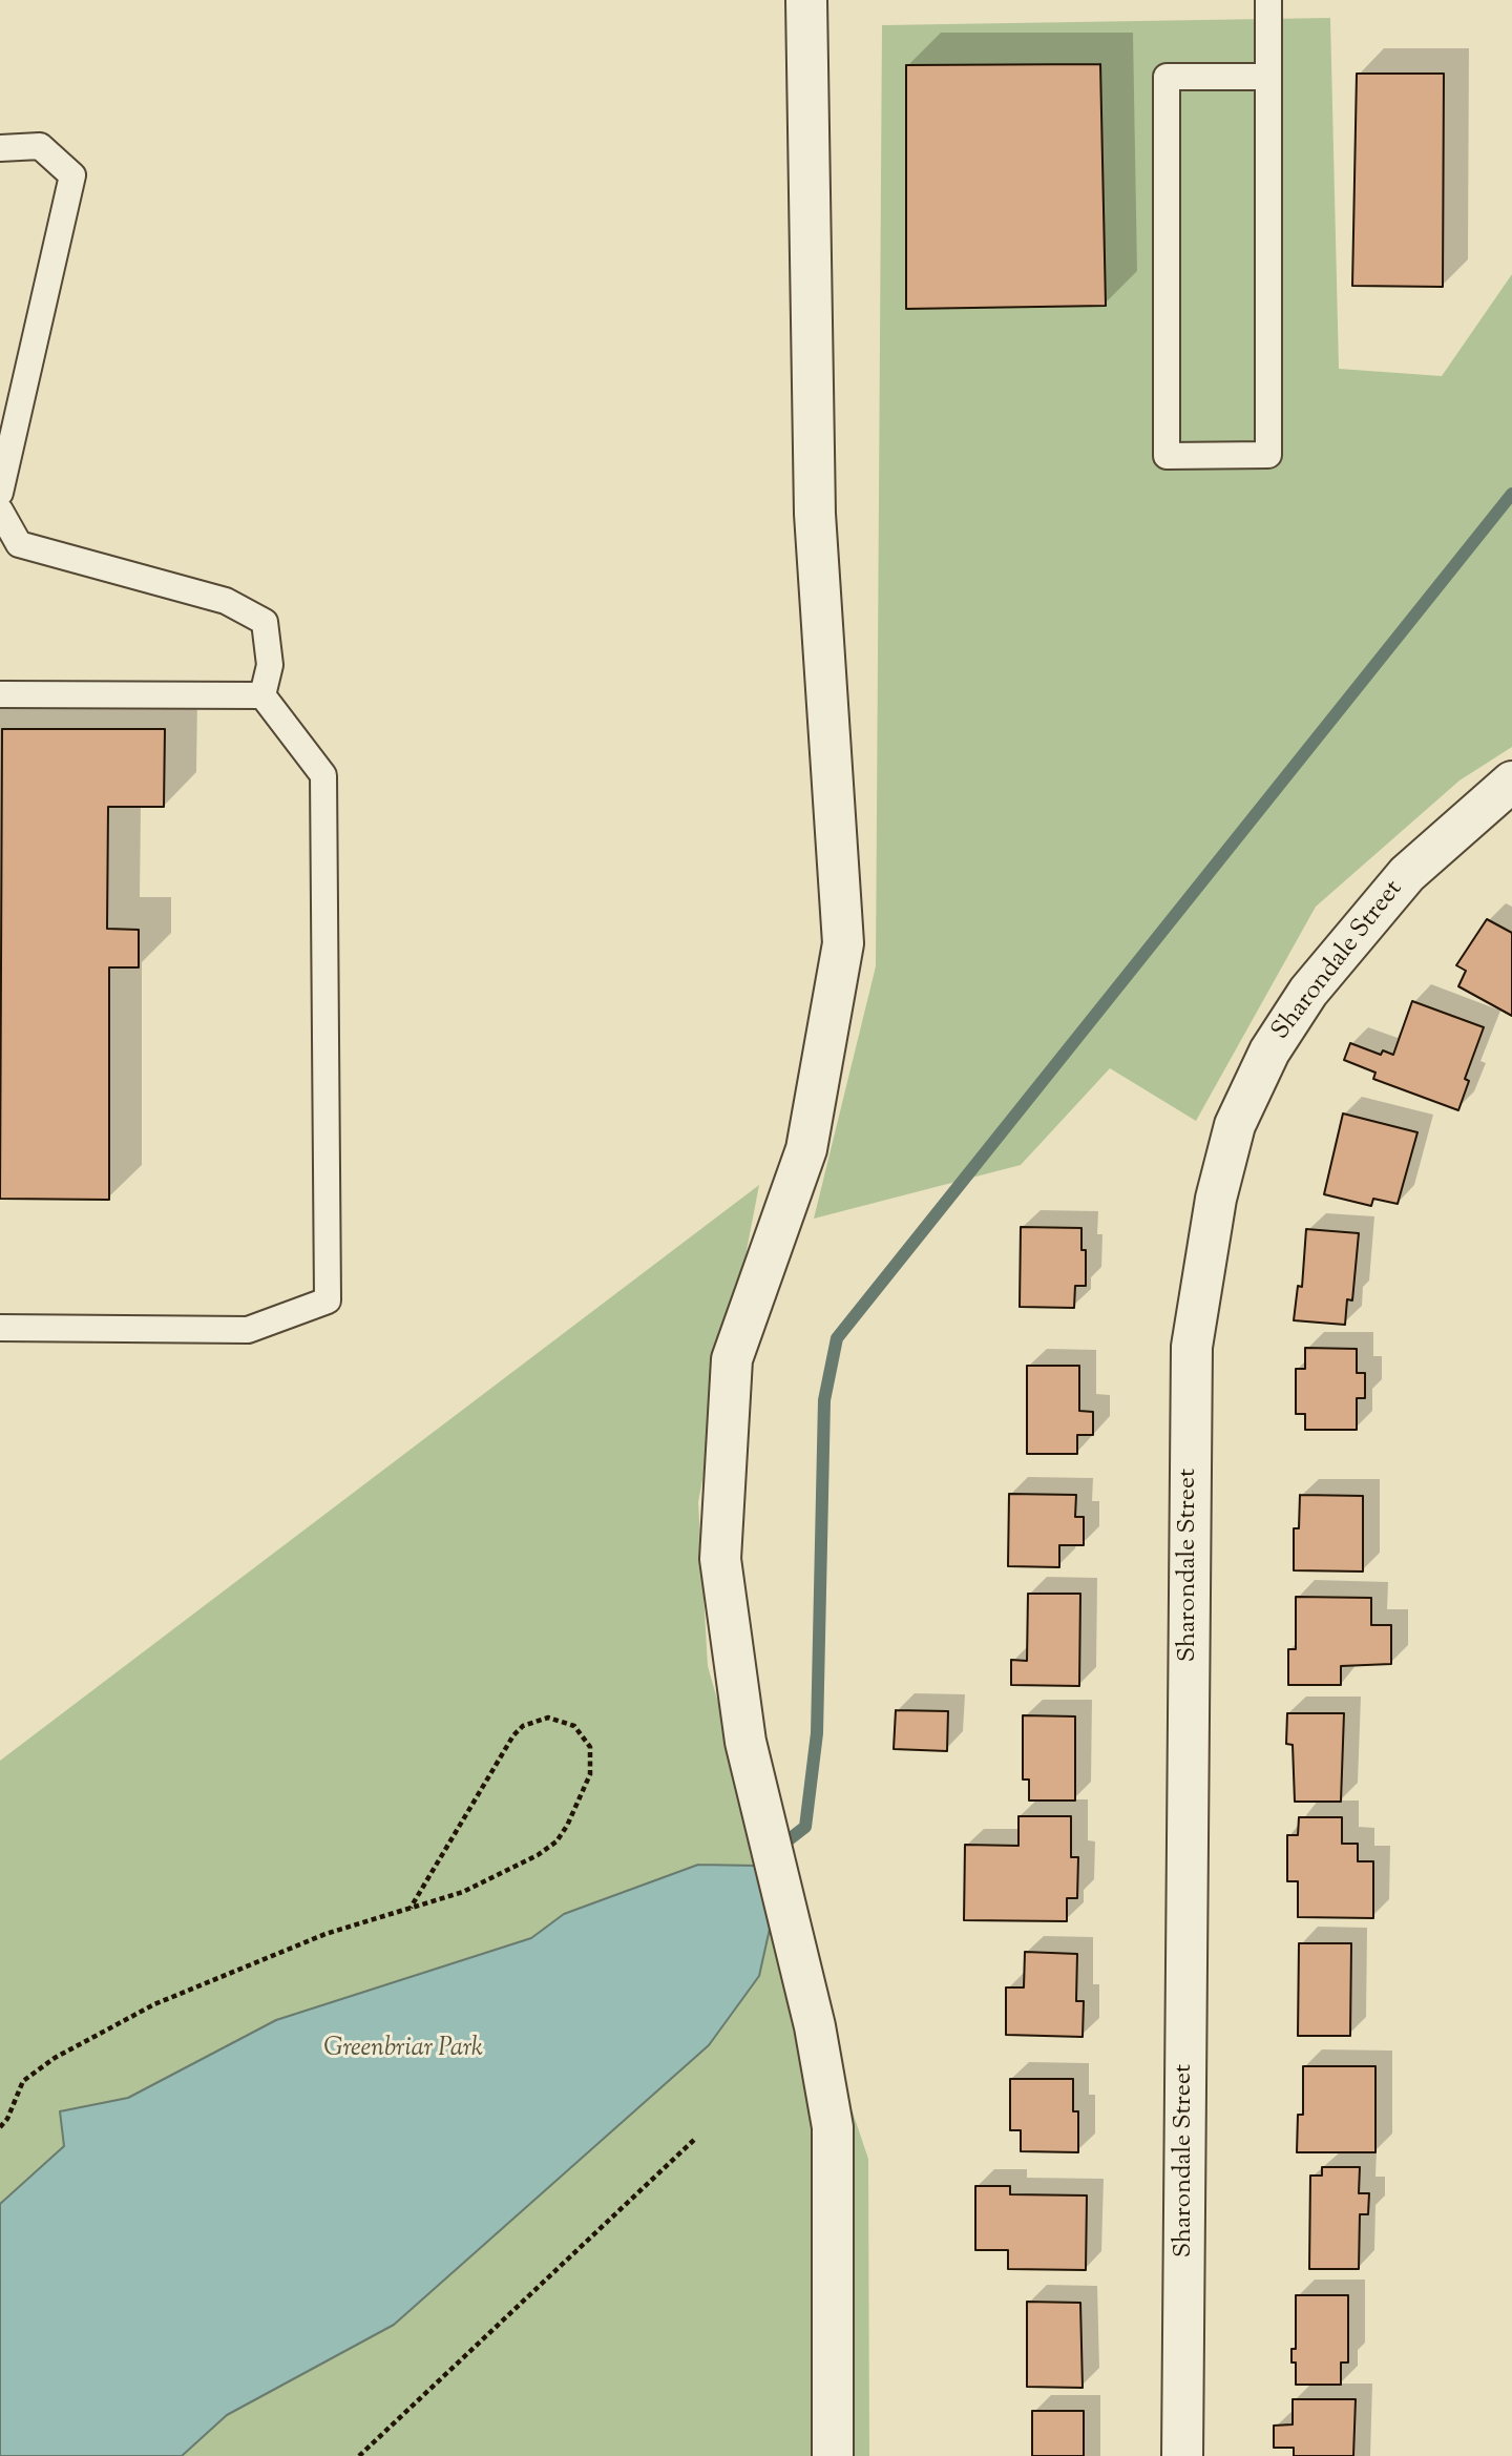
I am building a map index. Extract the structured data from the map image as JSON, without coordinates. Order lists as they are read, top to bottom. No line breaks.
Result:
{"streets":{"street":["Sharondale Street"]},"parks":["Greenbriar Park"]}
